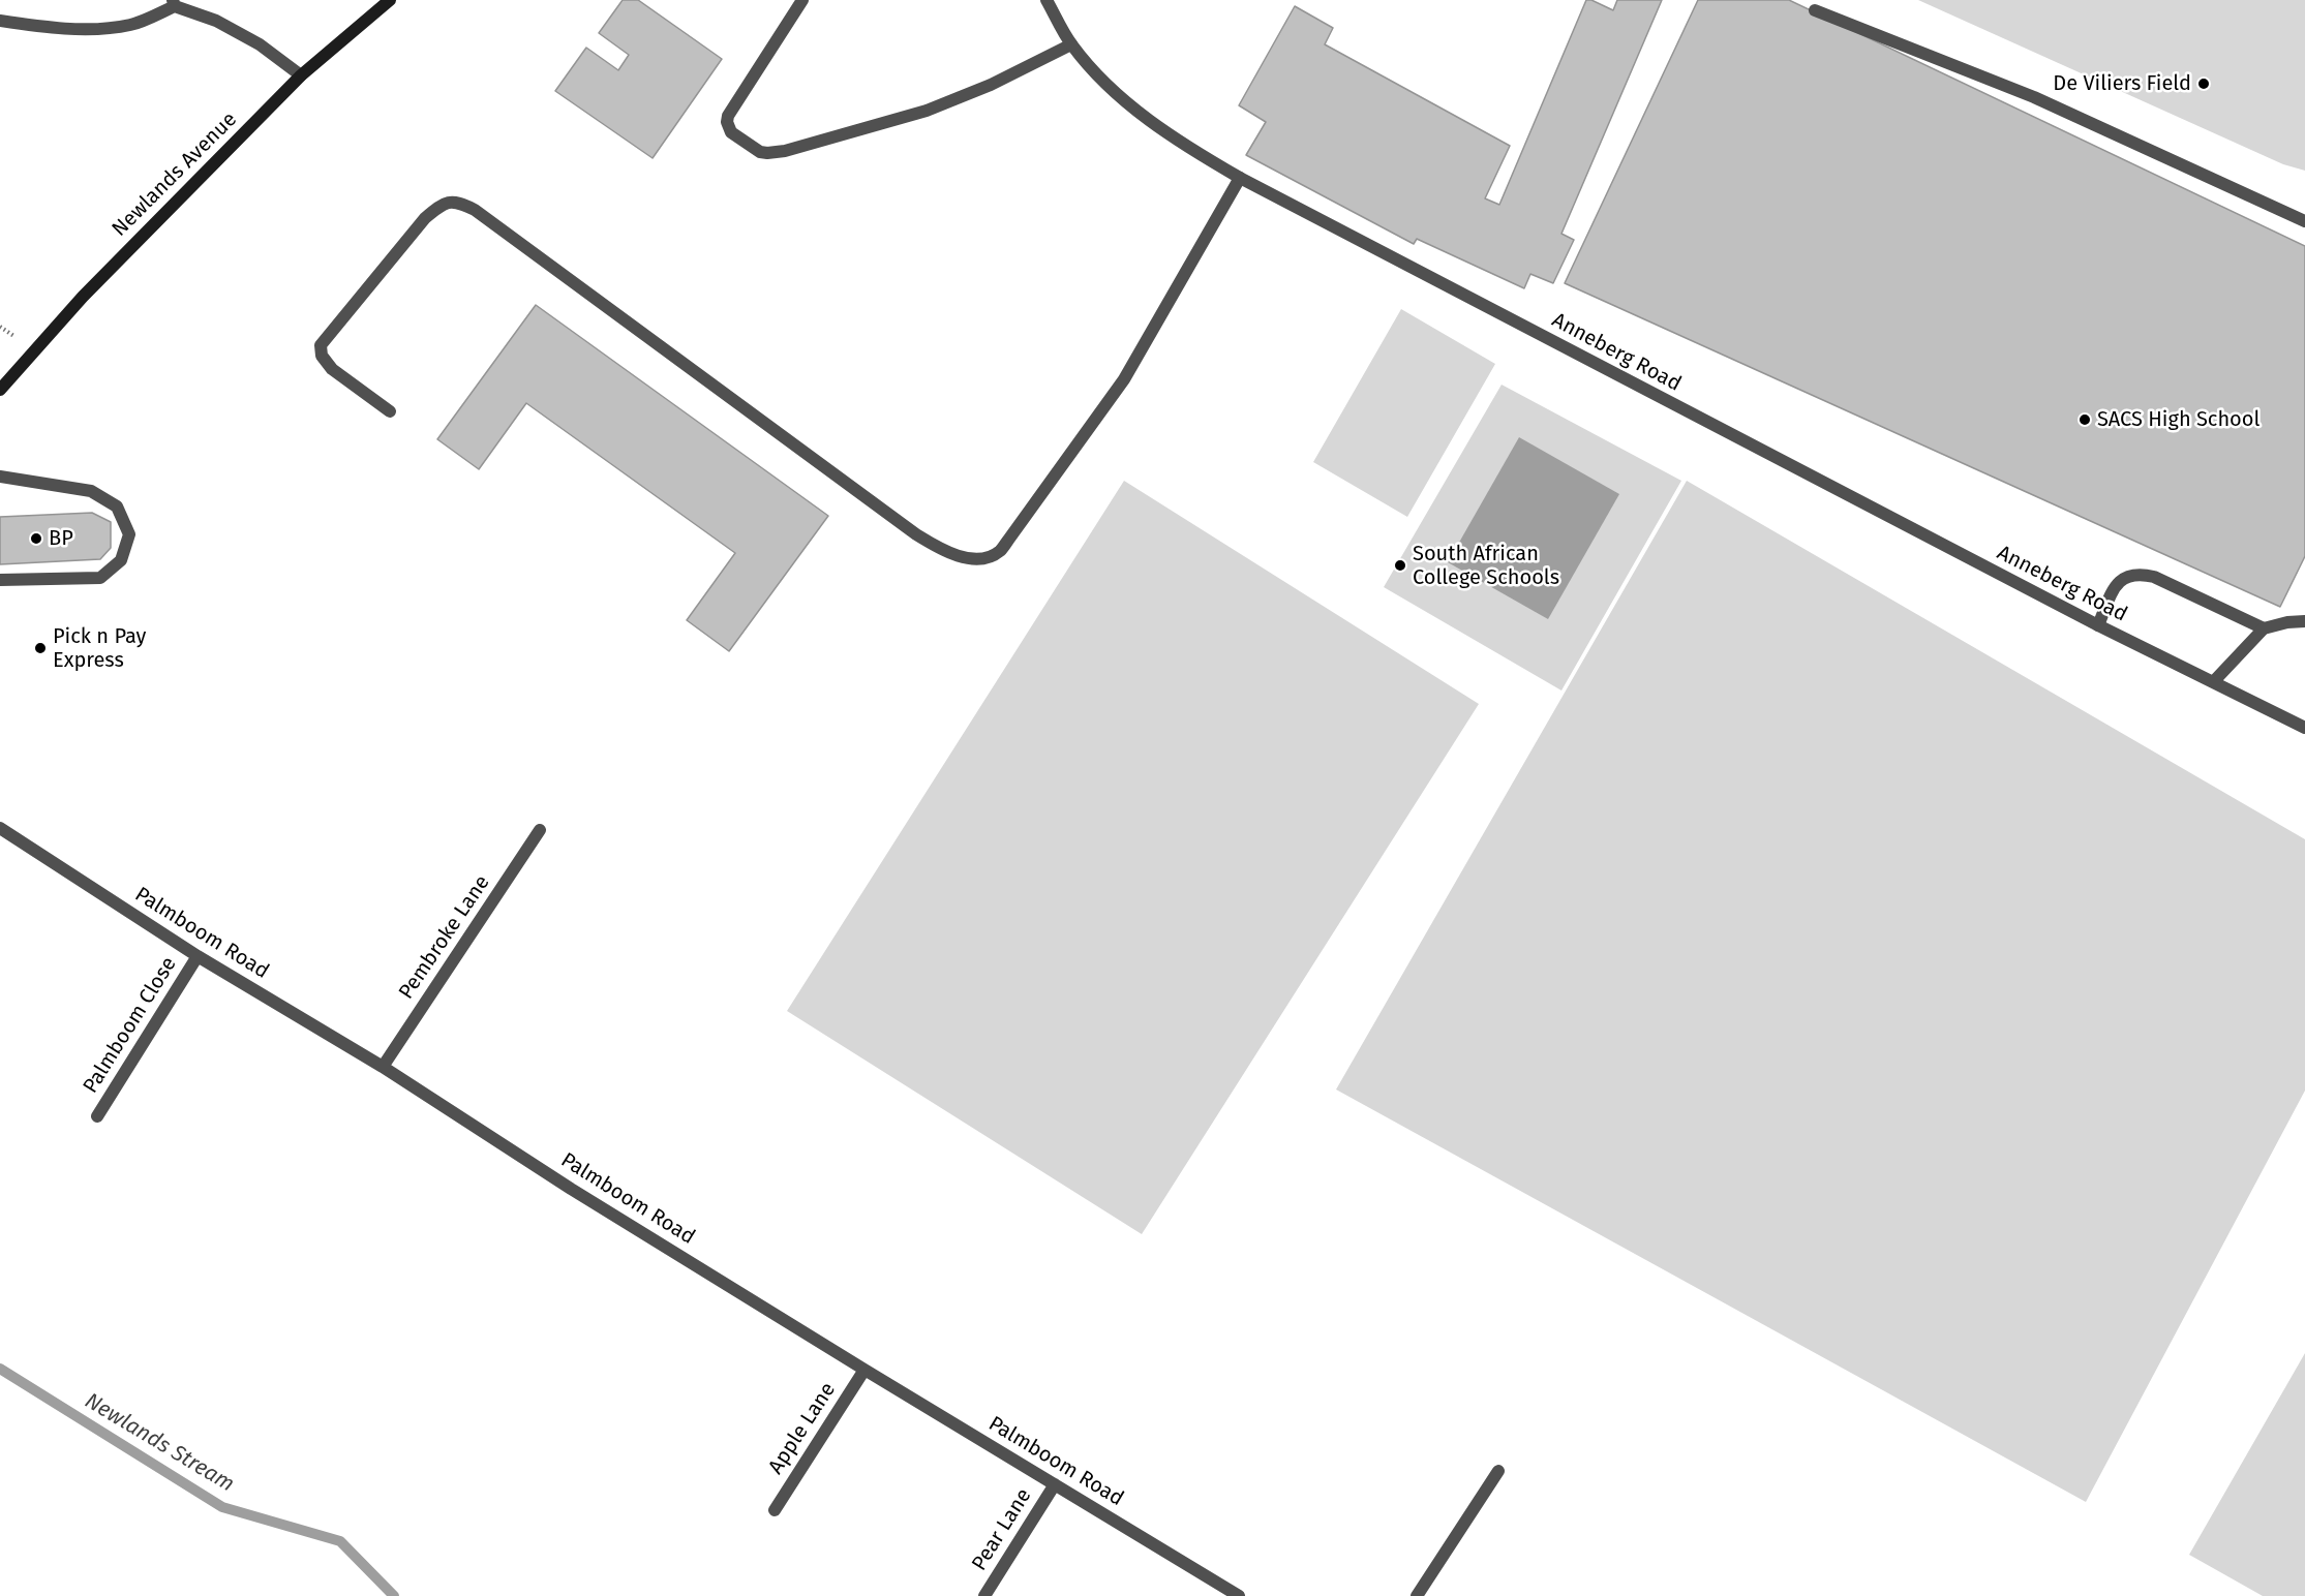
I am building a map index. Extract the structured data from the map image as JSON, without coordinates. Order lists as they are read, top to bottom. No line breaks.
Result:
{"streets":{"main road":["Newlands Avenue"],"street":["Anneberg Road","Palmboom Road","Pembroke Lane","Palmboom Close","Apple Lane","Pear Lane"]},"crossings":[["Palmboom Road","Pembroke Lane"],["Palmboom Road","Palmboom Close"],["Palmboom Road","Apple Lane"],["Palmboom Road","Pear Lane"]],"water":["Newlands Stream"],"places":["De Viliers Field","SACS High School","BP","South African College Schools","Pick n Pay Express"]}
